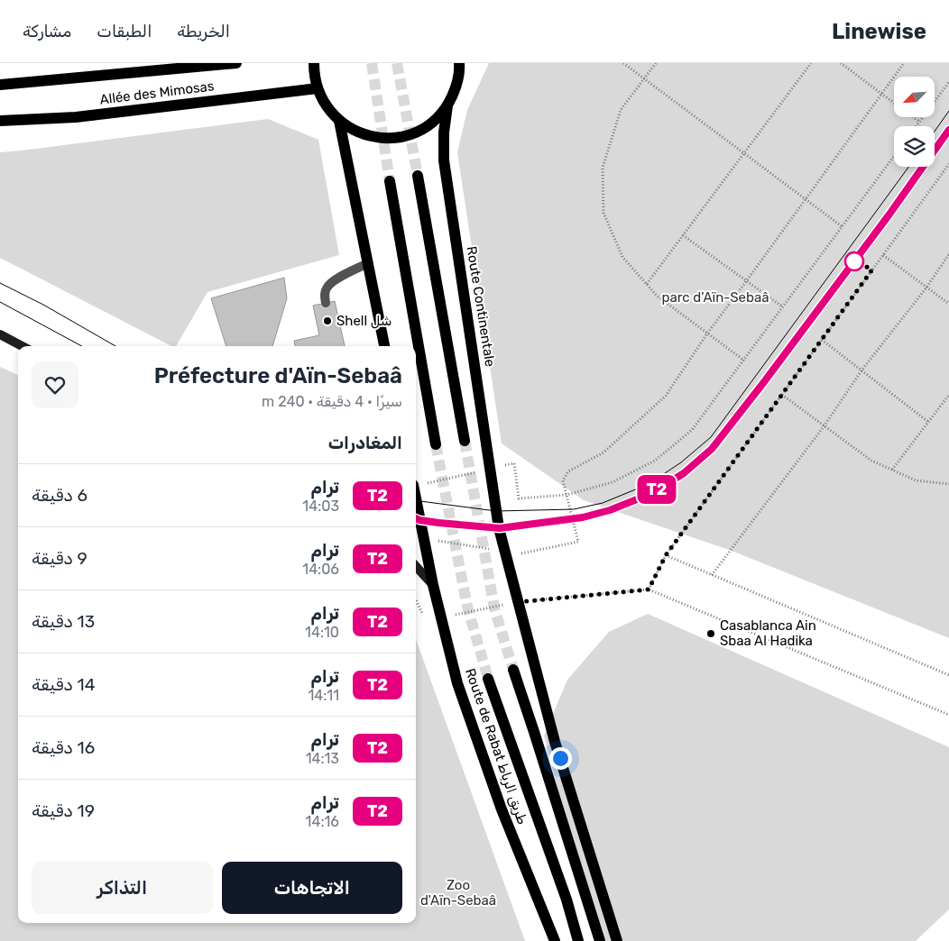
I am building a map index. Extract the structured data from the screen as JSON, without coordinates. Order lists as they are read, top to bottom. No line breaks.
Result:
{"streets":{"main road":["Allée des Mimosas","Route Continentale","Route de Rabat طريق الرباط"]},"parks":["parc d'Aïn-Sebaâ","Zoo d'Aïn-Sebaâ"],"places":["Shell شل","Casablanca Ain Sbaa Al Hadika"],"lines":["tram line T2"],"north":"bottom left","page":{"header":"Linewise","nav":["الخريطة","الطبقات","مشاركة"],"on_map":"T2","heading":[["Préfecture d'Aïn-Sebaâ","سيرًا · 4 دقيقة · 240 m"],"المغادرات"],"list":[{"mark":"T2","name":"ترام","note":"14:03","value":"6 دقيقة"},{"mark":"T2","name":"ترام","note":"14:06","value":"9 دقيقة"},{"mark":"T2","name":"ترام","note":"14:10","value":"13 دقيقة"},{"mark":"T2","name":"ترام","note":"14:11","value":"14 دقيقة"},{"mark":"T2","name":"ترام","note":"14:13","value":"16 دقيقة"},{"mark":"T2","name":"ترام","note":"14:16","value":"19 دقيقة"}],"buttons":["الاتجاهات","التذاكر"]}}
